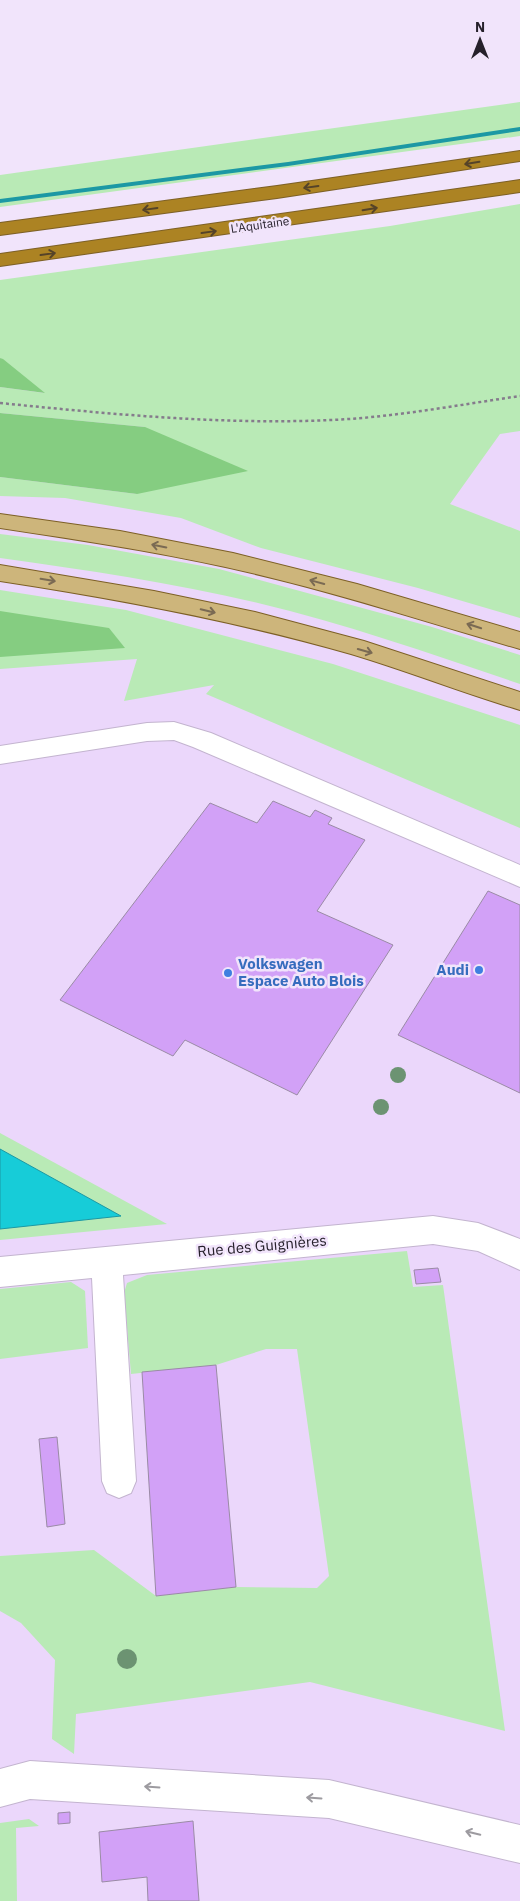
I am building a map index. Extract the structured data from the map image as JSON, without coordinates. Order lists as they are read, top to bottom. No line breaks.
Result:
{"streets":{"highway":["L'Aquitaine"],"street":["Rue des Guignières"]},"places":["Audi","Volkswagen Espace Auto Blois"],"north":"top"}
